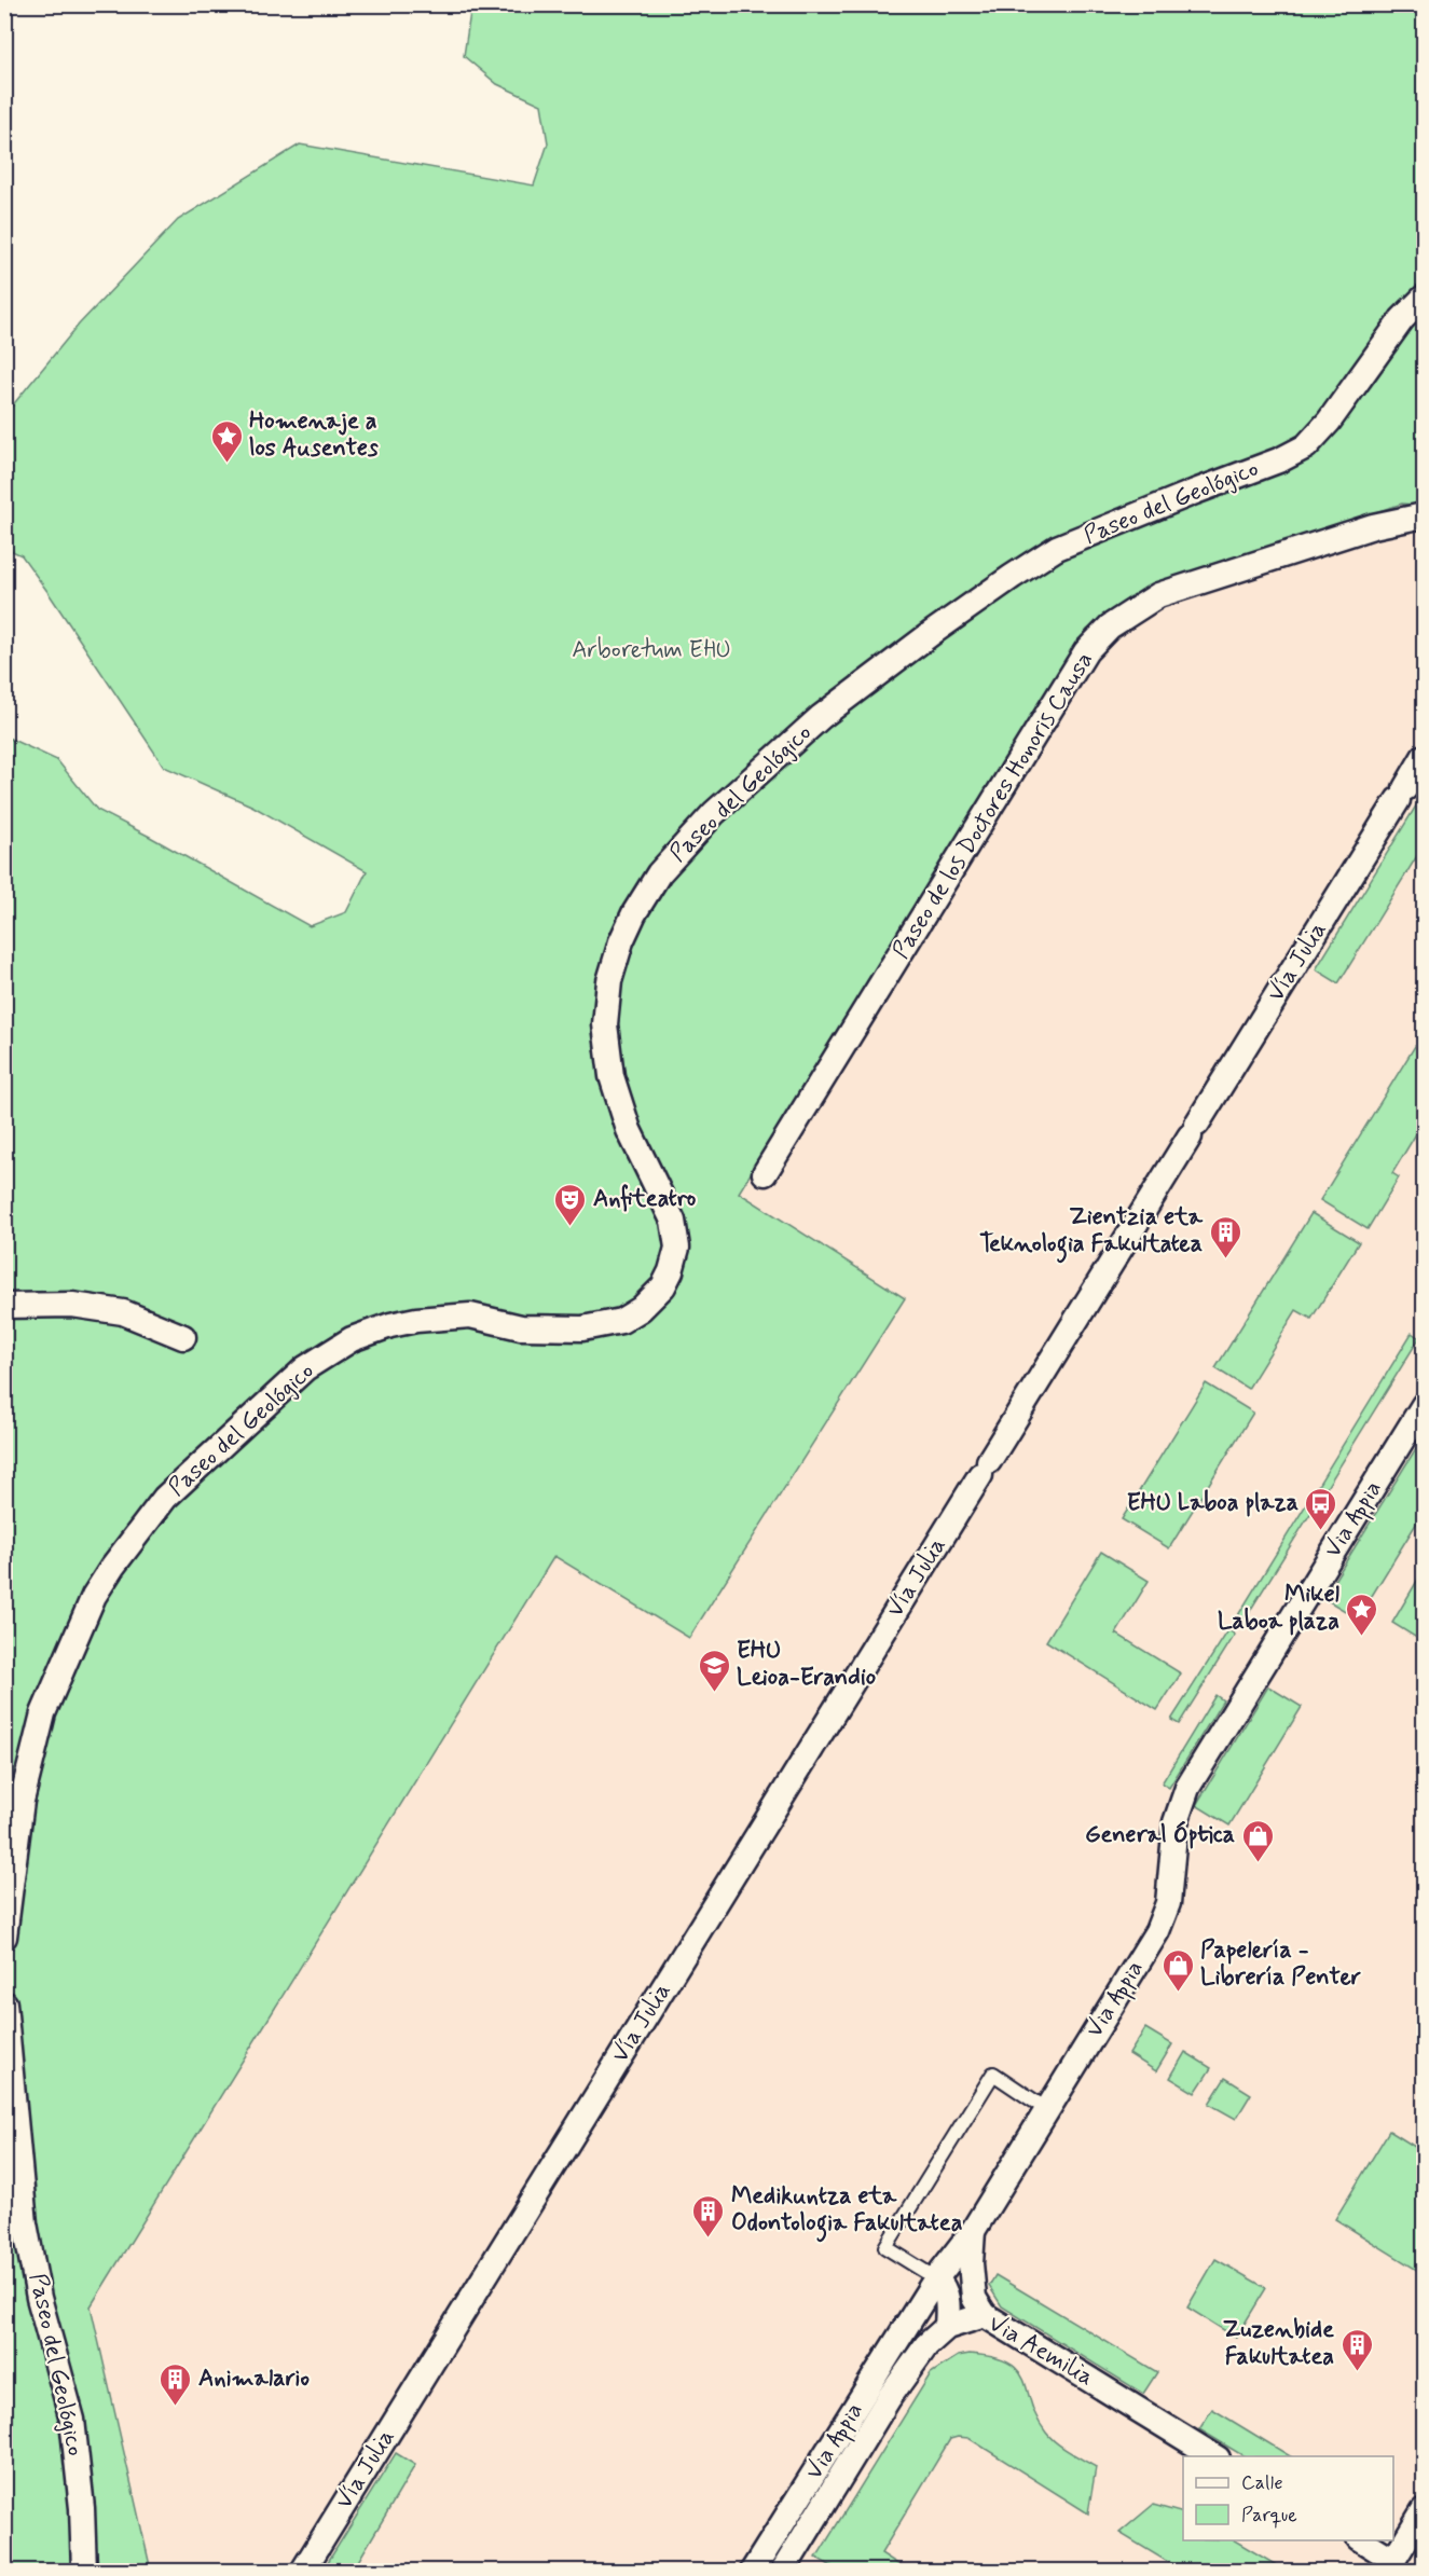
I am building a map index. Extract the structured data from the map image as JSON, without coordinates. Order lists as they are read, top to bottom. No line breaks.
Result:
{"streets":{"street":["Paseo del Geológico","Paseo de los Doctores Honoris Causa","Vía Julia","Via Appia","Via Aemilia"]},"parks":["Arboretum EHU"],"places":{"place":["Homenaje a los Ausentes","Mikel Laboa plaza"],"theatre":["Anfiteatro"],"building":["Zientzia eta Teknologia Fakultatea","Medikuntza eta Odontologia Fakultatea","Zuzenbide Fakultatea","Animalario"],"bus stop":["EHU Laboa plaza"],"school or university":["EHU Leioa-Erandio"],"shop":["General Óptica","Papelería - Librería Penter"]},"legend":["Calle","Parque"]}
